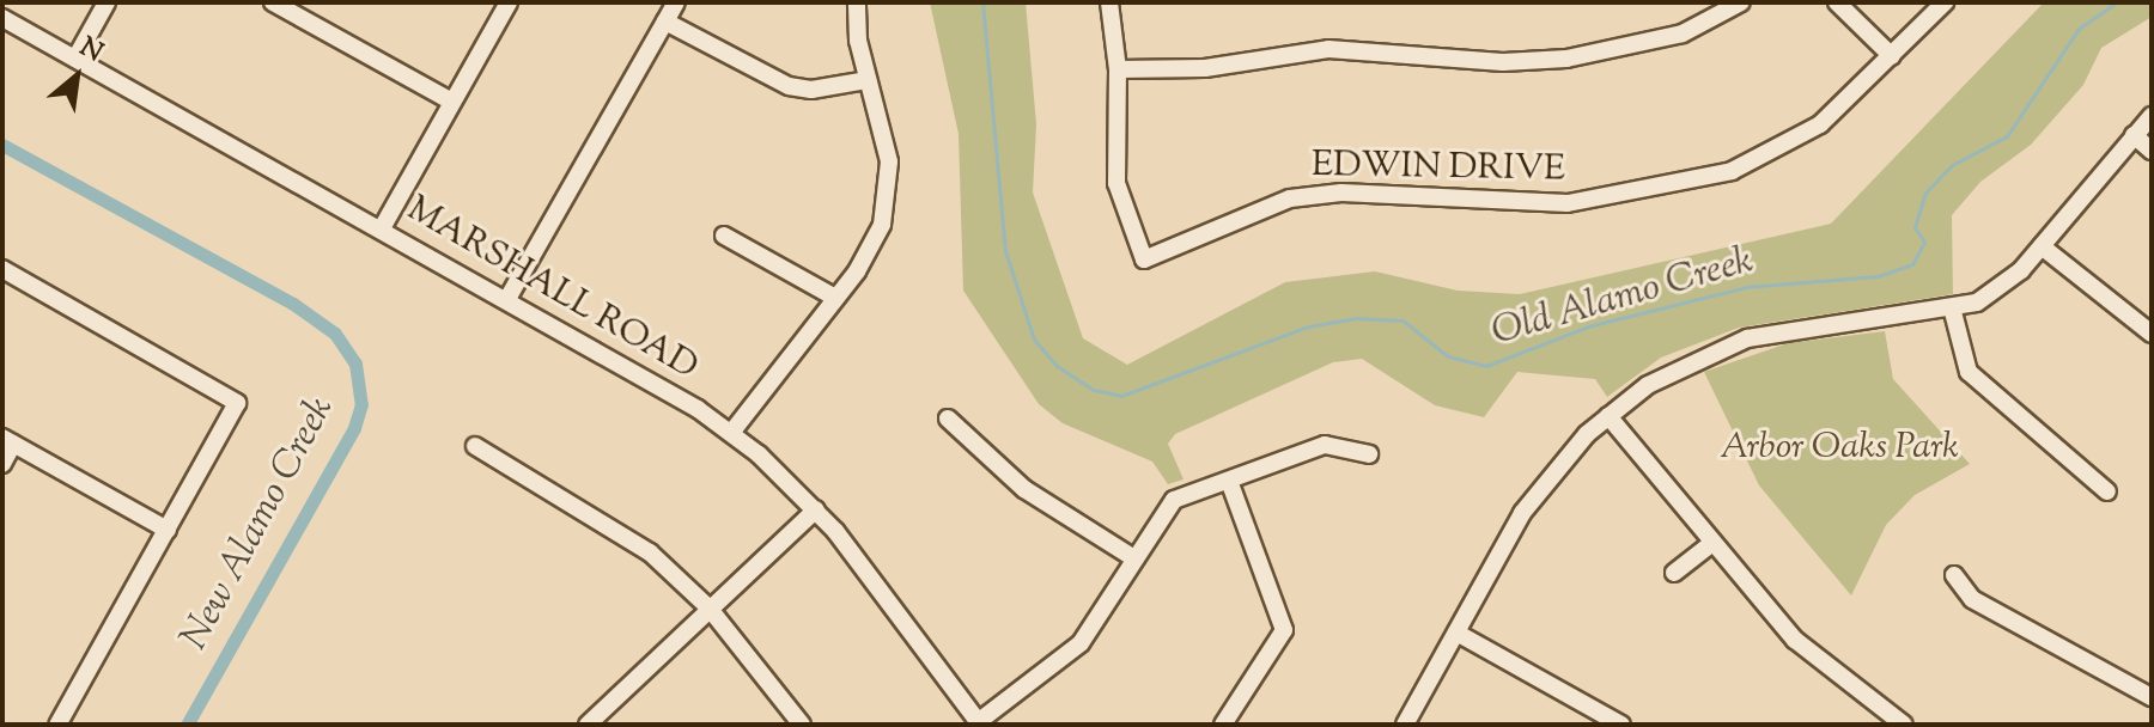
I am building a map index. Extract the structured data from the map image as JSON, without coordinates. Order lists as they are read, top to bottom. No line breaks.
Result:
{"streets":{"street":["EDWIN DRIVE","MARSHALL ROAD"]},"water":["Old Alamo Creek","New Alamo Creek"],"parks":["Arbor Oaks Park"],"north":"top right"}
